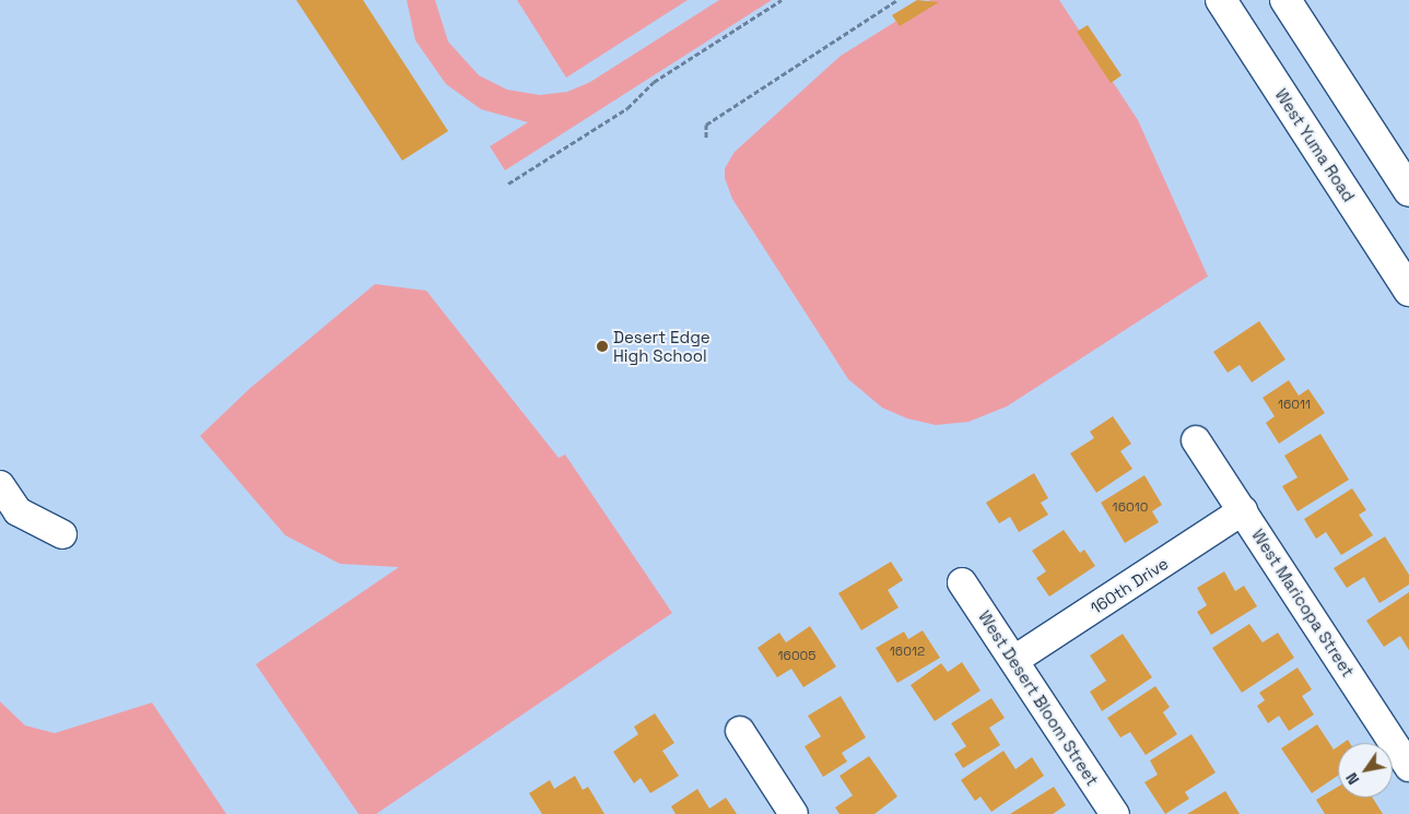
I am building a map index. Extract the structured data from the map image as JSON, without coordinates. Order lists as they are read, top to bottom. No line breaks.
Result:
{"streets":{"main road":["West Yuma Road"],"street":["160th Drive","West Maricopa Street","West Desert Bloom Street"]},"crossings":[["160th Drive","West Maricopa Street"],["160th Drive","West Desert Bloom Street"]],"places":["Desert Edge High School"],"house_numbers":["16011","16010","16012","16005"],"north":"bottom left"}
